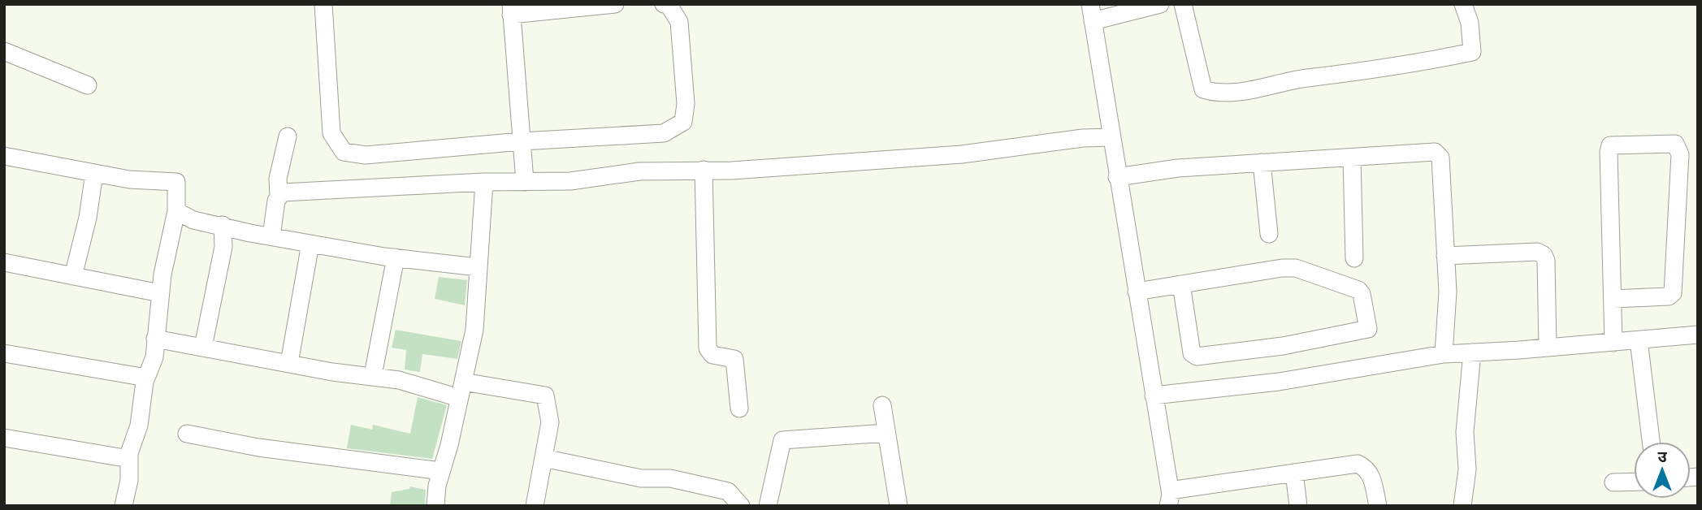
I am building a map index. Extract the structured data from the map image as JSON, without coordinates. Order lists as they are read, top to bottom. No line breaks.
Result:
{"north":"top"}
